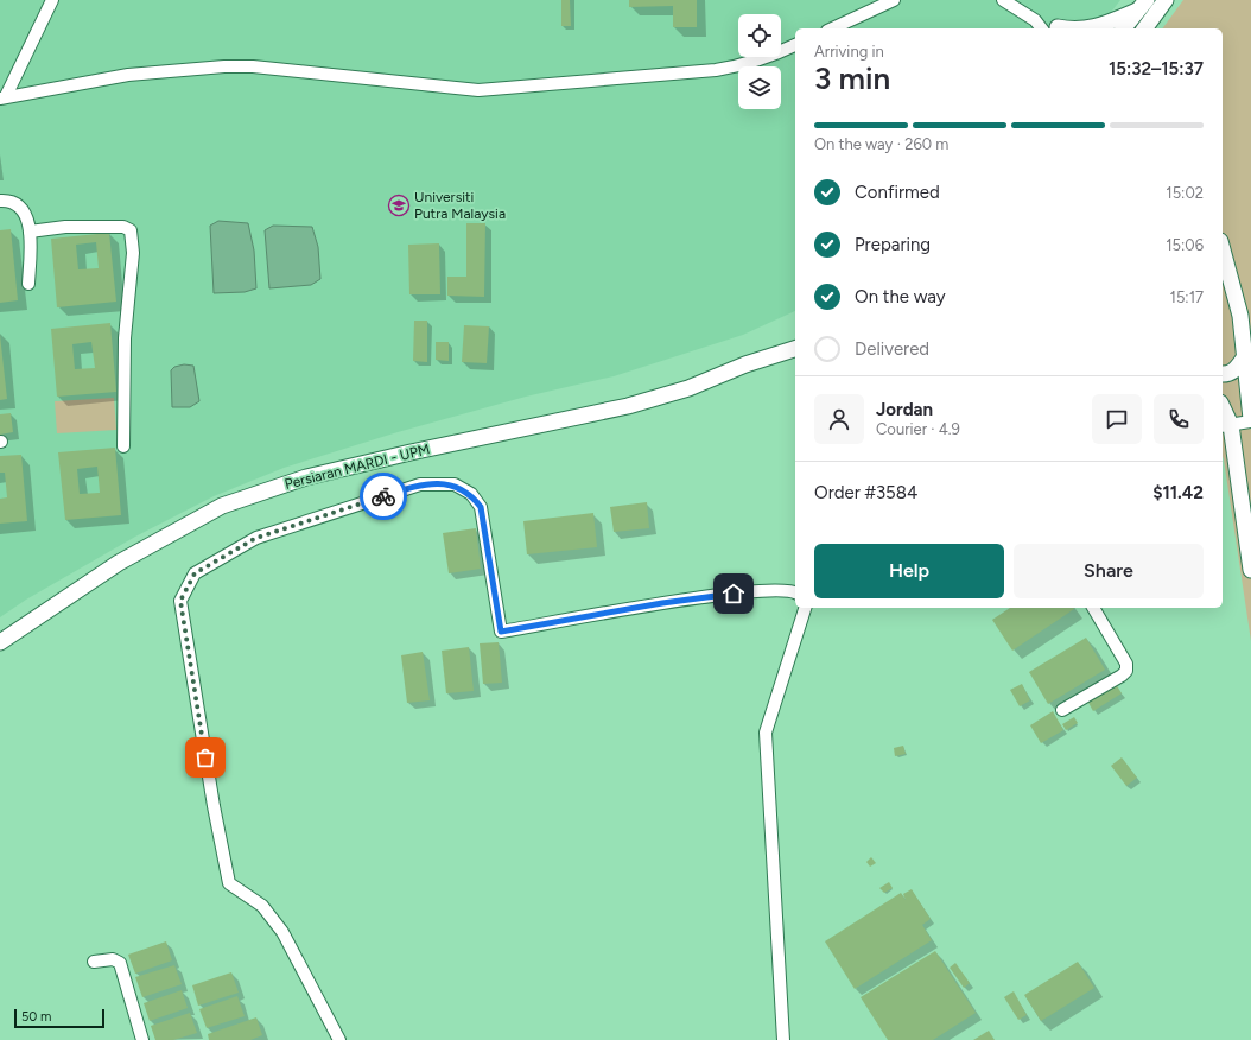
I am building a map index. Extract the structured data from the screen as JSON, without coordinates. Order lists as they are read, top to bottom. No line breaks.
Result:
{"streets":{"street":["Persiaran MARDI - UPM"]},"places":{"school or university":["Universiti Putra Malaysia"]},"scale_bar":"50 m","page":{"heading":["3 min","Arriving in","15:32–15:37"],"panel":["Jordan","Courier · 4.9","Order #3584","$11.42"],"bar":"On the way · 260 m","list":[["Confirmed","15:02"],["Preparing","15:06"],["On the way","15:17"],"Delivered"],"buttons":["Help","Share"],"scale":"50 m"}}
